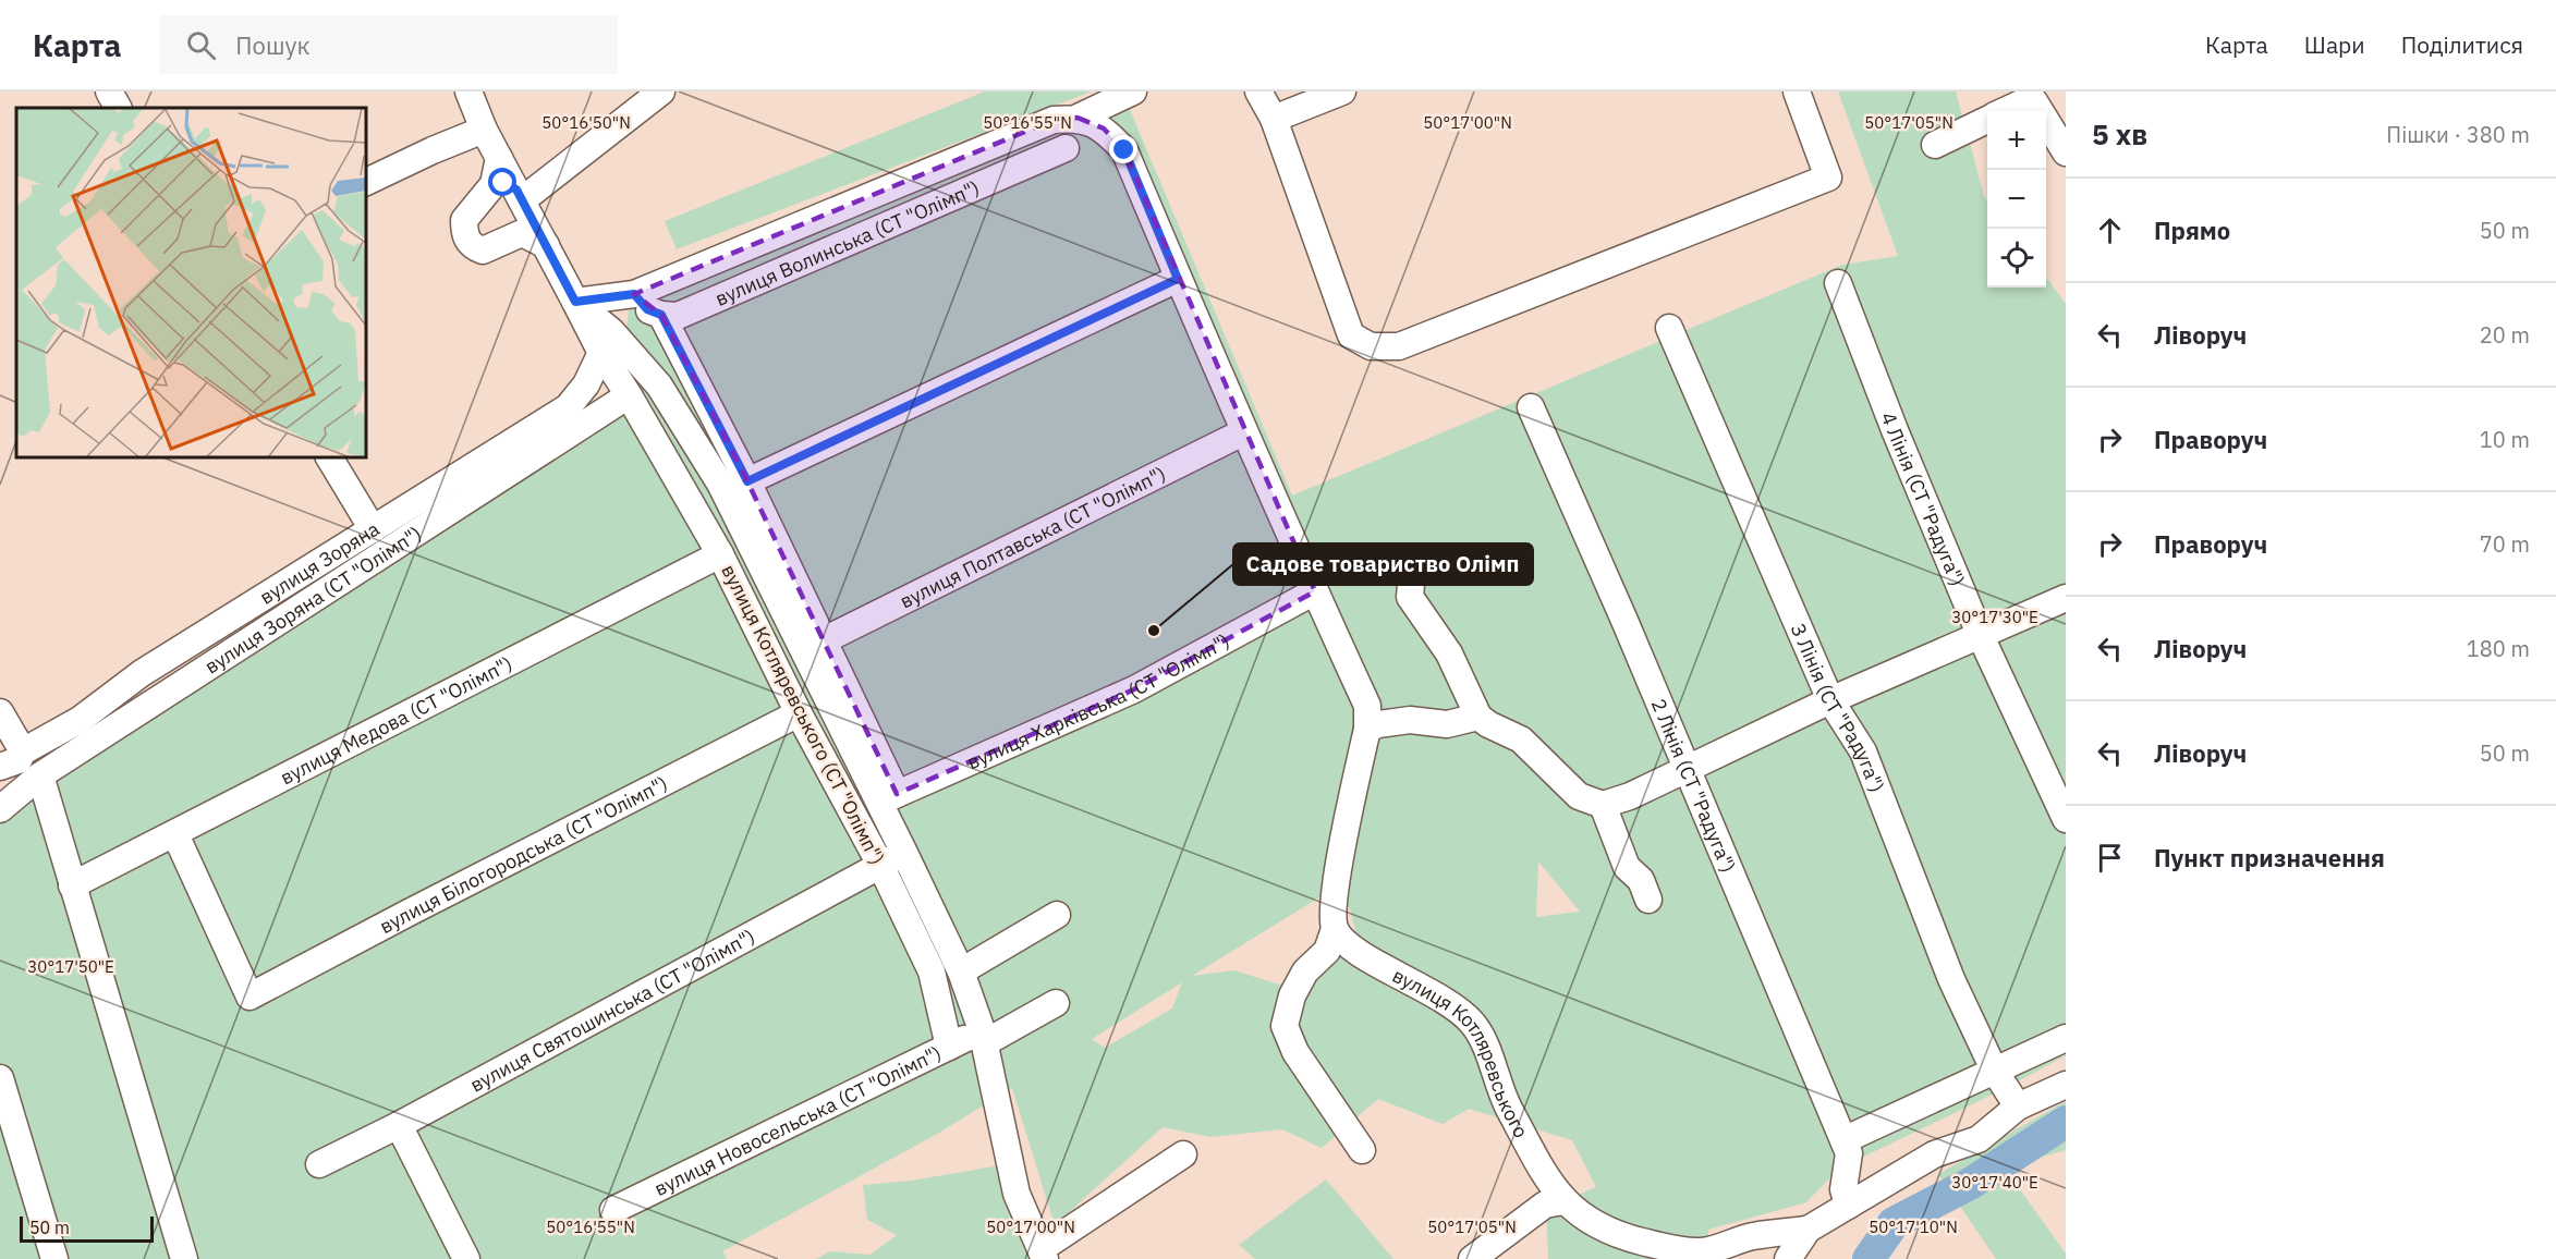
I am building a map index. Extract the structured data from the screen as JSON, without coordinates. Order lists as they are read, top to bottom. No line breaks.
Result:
{"streets":{"street":["вулиця Волинська (СТ \"Олімп\")","4 Лінія (СТ \"Радуга\")","вулиця Полтавська (СТ \"Олімп\")","вулиця Зоряна","вулиця Зоряна (СТ \"Олімп\")","вулиця Харківська (СТ \"Олімп\")","З Лінія (СТ \"Радуга\")","вулиця Котляревського (СТ \"Олімп\")","вулиця Медова (СТ \"Олімп\")","2 Лінія (СТ \"Радуга\")","вулиця Білогородська (СТ \"Олімп\")","вулиця Святошинська (СТ \"Олімп\")","вулиця Котляревського","вулиця Новосельська (СТ \"Олімп\")"]},"crossings":[["вулиця Зоряна","вулиця Котляревського (СТ \"Олімп\")"],["вулиця Зоряна (СТ \"Олімп\")","вулиця Котляревського (СТ \"Олімп\")"],["вулиця Котляревського (СТ \"Олімп\")","вулиця Медова (СТ \"Олімп\")"],["вулиця Котляревського (СТ \"Олімп\")","вулиця Білогородська (СТ \"Олімп\")"],["вулиця Котляревського (СТ \"Олімп\")","вулиця Святошинська (СТ \"Олімп\")"],["вулиця Котляревського (СТ \"Олімп\")","вулиця Новосельська (СТ \"Олімп\")"],["вулиця Медова (СТ \"Олімп\")","вулиця Білогородська (СТ \"Олімп\")"]],"places":["Садове товариство Олімп"],"scale_bar":"50 m","page":{"header":"Карта","search":"Пошук","nav":["Карта","Шари","Поділитися"],"heading":["5 хв","Пішки · 380 m"],"map_buttons":["+","−"],"list":[["Прямо","50 m"],["Ліворуч","20 m"],["Праворуч","10 m"],["Праворуч","70 m"],["Ліворуч","180 m"],["Ліворуч","50 m"],"Пункт призначення"],"scale":"50 m"},"coordinates":["50°16'50\"N","50°16'55\"N","50°17'00\"N","50°17'05\"N","30°17'30\"E","30°17'50\"E","30°17'40\"E","50°17'10\"N"]}
